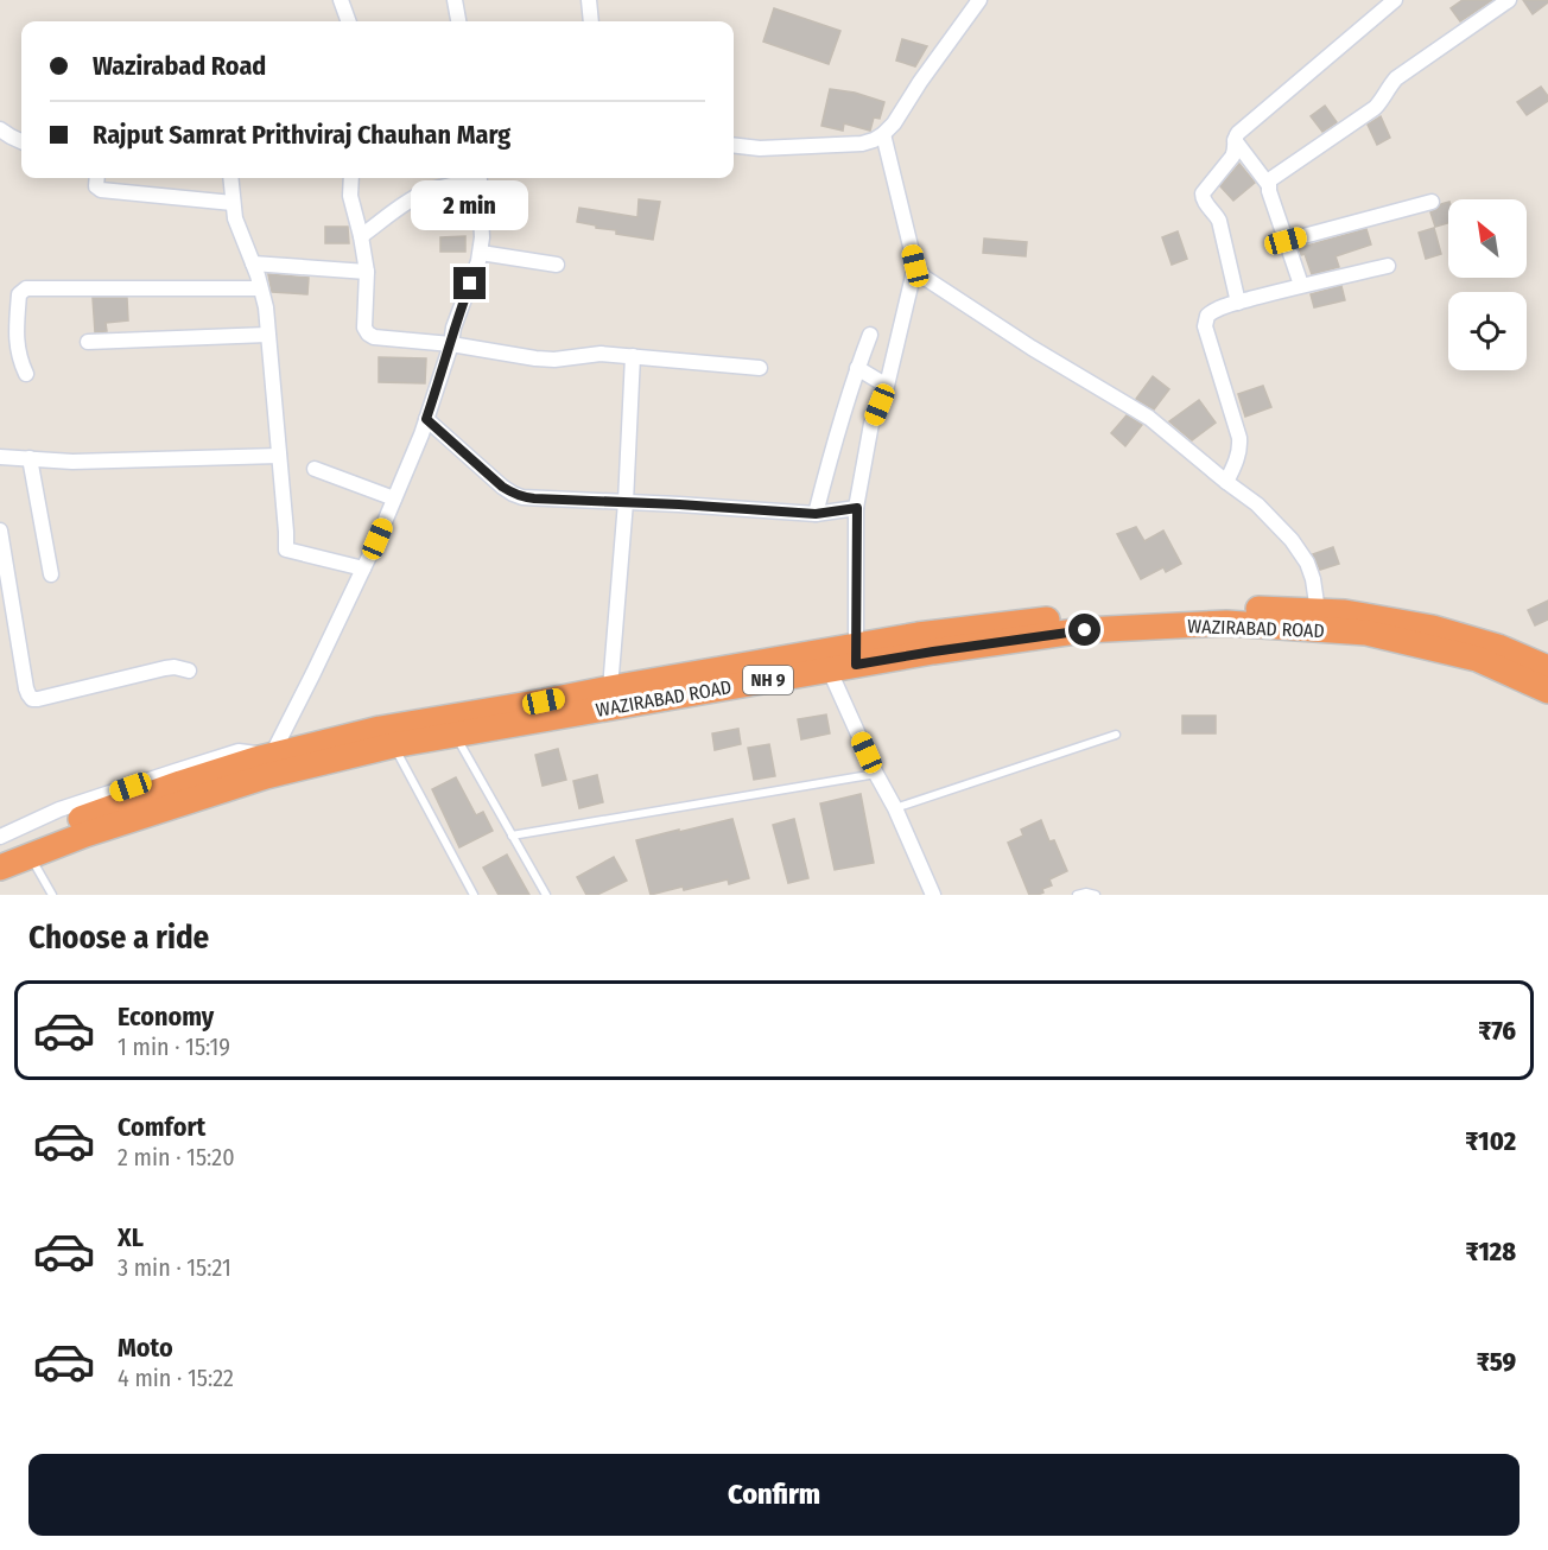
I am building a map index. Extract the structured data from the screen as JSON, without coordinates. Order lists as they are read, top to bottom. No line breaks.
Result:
{"streets":{"highway":["WAZIRABAD ROAD","NH 9"]},"north":"top left","page":{"banner":["Wazirabad Road","Rajput Samrat Prithviraj Chauhan Marg"],"bubble":"2 min","heading":"Choose a ride","list":[{"name":"Economy","note":"1 min · 15:19","value":"₹76"},{"name":"Comfort","note":"2 min · 15:20","value":"₹102"},{"name":"XL","note":"3 min · 15:21","value":"₹128"},{"name":"Moto","note":"4 min · 15:22","value":"₹59"}],"buttons":"Confirm"}}
